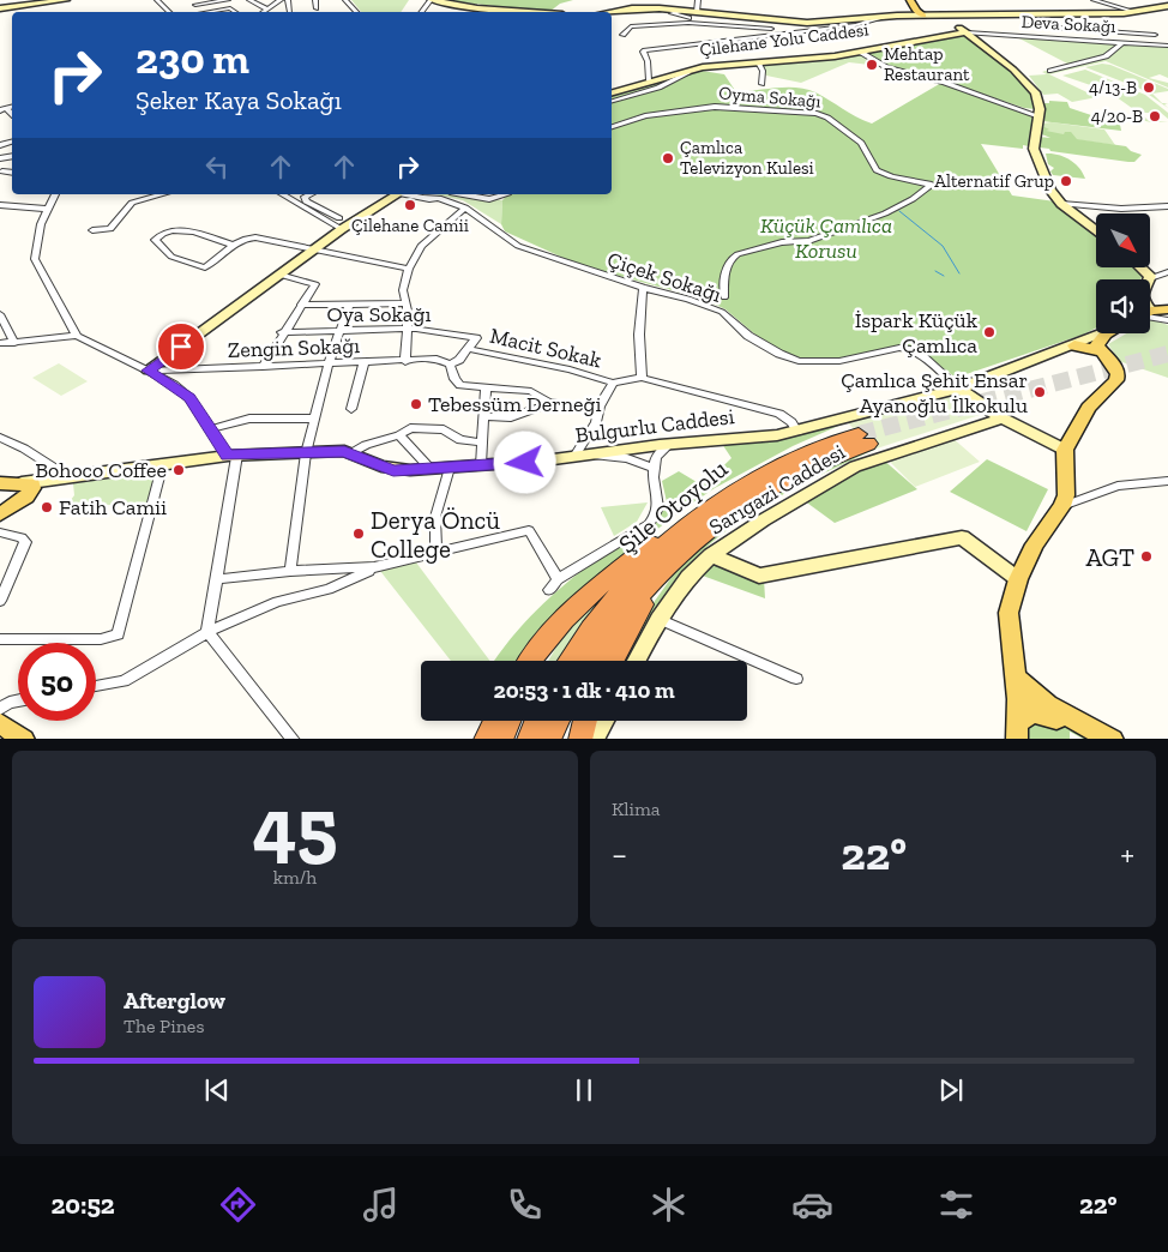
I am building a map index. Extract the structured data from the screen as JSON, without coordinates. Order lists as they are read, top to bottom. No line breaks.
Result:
{"streets":{"highway":["Şile Otoyolu"],"street":["Deva Sokağı","Çilehane Yolu Caddesi","Oyma Sokağı","Çiçek Sokağı","Oya Sokağı","Zengin Sokağı","Macit Sokak","Bulgurlu Caddesi","Sarıgazi Caddesi"]},"crossings":[["Deva Sokağı","Çilehane Yolu Caddesi"],["Çilehane Yolu Caddesi","Oyma Sokağı"],["Çiçek Sokağı","Bulgurlu Caddesi"],["Oya Sokağı","Macit Sokak"]],"parks":["Küçük Çamlıca Korusu"],"places":["Mehtap Restaurant","4/13-B","4/20-B","Çamlıca Televizyon Kulesi","Alternatif Grup","Çilehane Camii","İspark Küçük Çamlıca","Çamlıca Şehit Ensar Ayanoğlu İlkokulu","Tebessüm Derneği","Bohoco Coffee","Fatih Camii","Derya Öncü College","AGT"],"north":"bottom right","page":{"turn":["230 m","Şeker Kaya Sokağı"],"limit":"50","trip":"20:53 · 1 dk · 410 m","tile":[["45","km/h"],"Klima"],"heat":["−","22°","+"],"song":["Afterglow","The Pines"],"tabs":["20:52","22°"]}}
